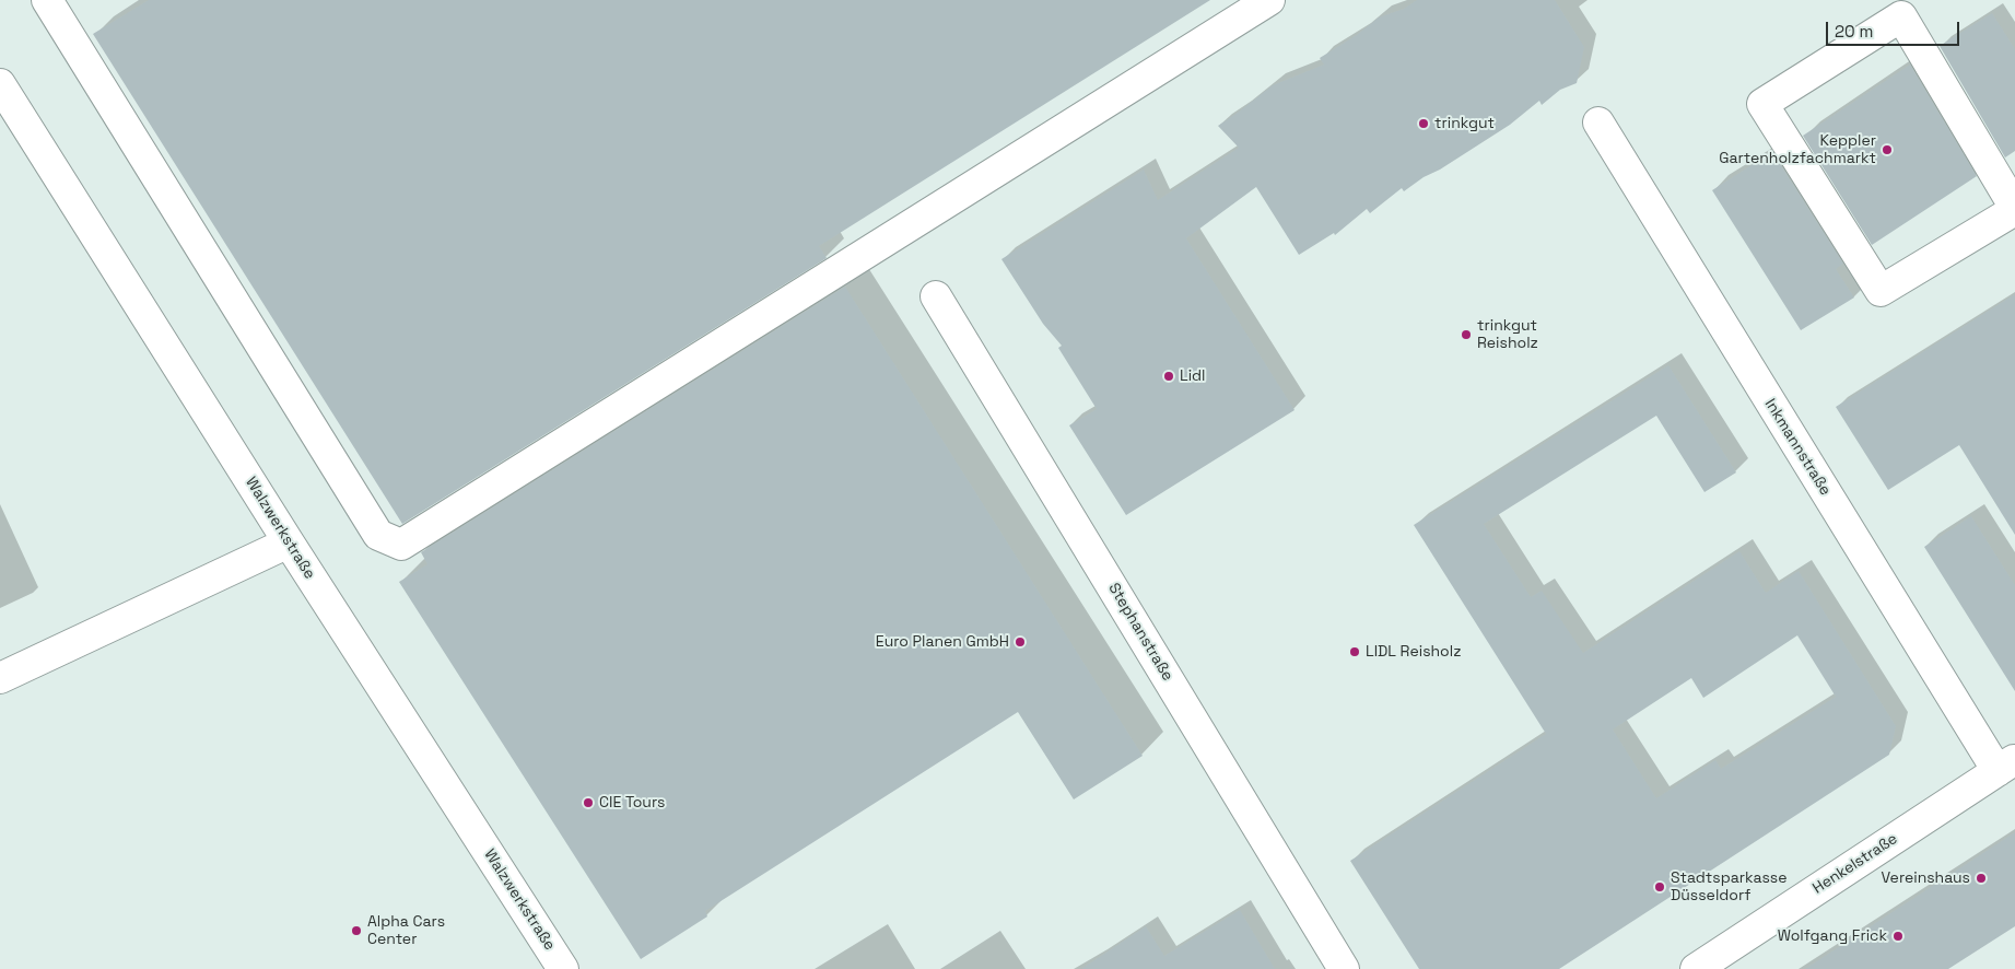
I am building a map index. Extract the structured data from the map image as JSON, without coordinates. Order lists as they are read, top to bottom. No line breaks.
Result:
{"streets":{"street":["Inkmannstraße","Walzwerkstraße","Stephanstraße","Henkelstraße"]},"crossings":[["Inkmannstraße","Henkelstraße"]],"places":["trinkgut","Keppler Gartenholzfachmarkt","trinkgut Reisholz","Lidl","Euro Planen GmbH","LIDL Reisholz","CIE Tours","Vereinshaus","Stadtsparkasse Düsseldorf","Alpha Cars Center","Wolfgang Frick"],"scale_bar":"20 m"}
